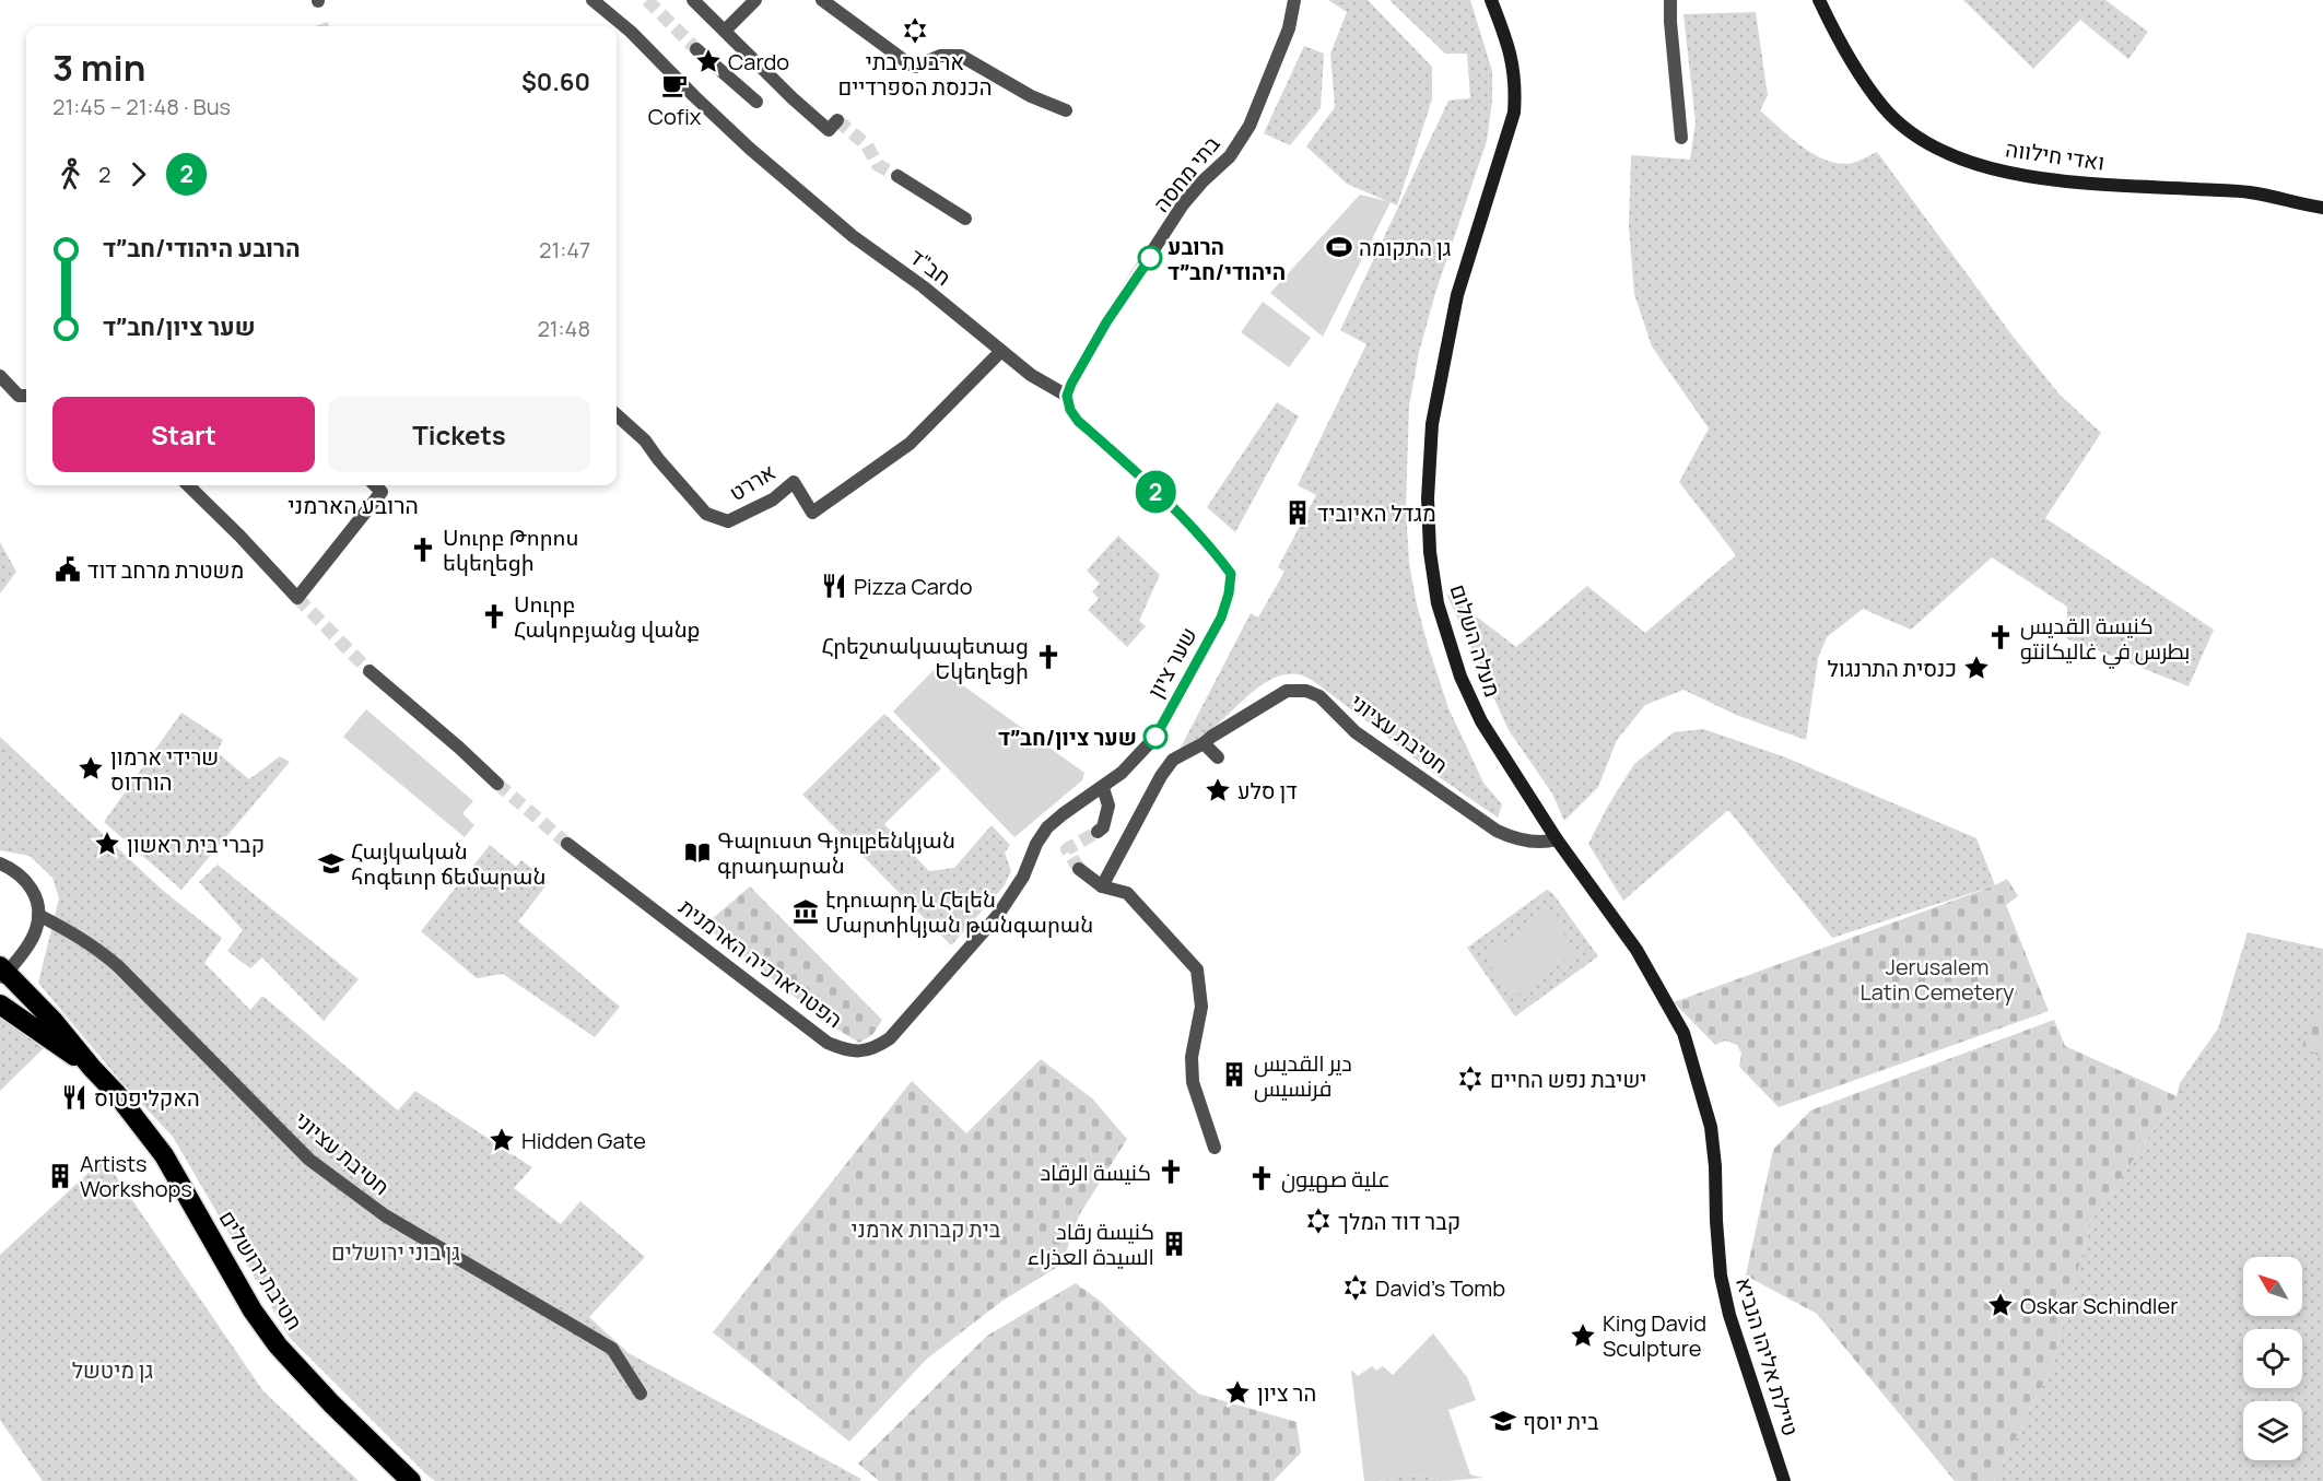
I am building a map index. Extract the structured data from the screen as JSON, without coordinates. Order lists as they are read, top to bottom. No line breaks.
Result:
{"streets":{"highway":["חטיבת ירושלים"],"street":["ואדי חילווה","בתי מחסה","חב\"ד","אררט","מעלה השלום","שער ציון","חטיבת עציוני","הפטריארכיה הארמנית","טיילת אליהו הנביא"]},"crossings":[["בתי מחסה","חב\"ד"],["בתי מחסה","שער ציון"],["חב\"ד","אררט"],["חב\"ד","שער ציון"],["מעלה השלום","חטיבת עציוני"],["מעלה השלום","טיילת אליהו הנביא"],["שער ציון","הפטריארכיה הארמנית"]],"districts":["הרובע הארמני"],"parks":["Jerusalem Latin Cemetery","בית קברות ארמני","גן בוני ירושלים","גן מיטשל"],"places":{"synagogue":["ארבעת בתי הכנסת הספרדיים","ישיבת נפש החיים","קבר דוד המלך","David's Tomb"],"place":["Cardo","כנסית התרנגול","שרידי ארמון הורדוס","דן סלע","קברי בית ראשון","Hidden Gate","Oskar Schindler","King David Sculpture","הר ציון"],"cafe":["Cofix"],"sports":["גן התקומה"],"other":["הרובע היהודי/חב״ד","שער ציון/חב״ד"],"building":["מגדל האיוביד","دير القديس فرنسيس","Artists Workshops","كنيسة رقاد السيدة العذراء"],"church":["Սուրբ Թորոս եկեղեցի","Սուրբ Հակոբյանց վանք","كنيسة القديس بطرس في غاليكانتو","Հրեշտակապետաց Եկեղեցի","كنيسة الرقاد","علية صهيون"],"public building":["משטרת מרחב דוד"],"restaurant":["Pizza Cardo","האקליפטוס"],"library":["Գալուստ Գյուլբենկյան գրադարան"],"school or university":["Հայկական հոգեւոր ճեմարան","בית יוסף"],"museum":["էդուարդ և Հելեն Մարտիկյան թանգարան"]},"lines":["bus line 2"],"north":"top left","page":{"on_map":"2","heading":["3 min","21:45 – 21:48 · Bus","$0.60"],"legs":["2","2"],"list":[{"name":"הרובע היהודי/חב״ד","value":"21:47"},{"name":"שער ציון/חב״ד","value":"21:48"}],"buttons":["Start","Tickets"]}}
